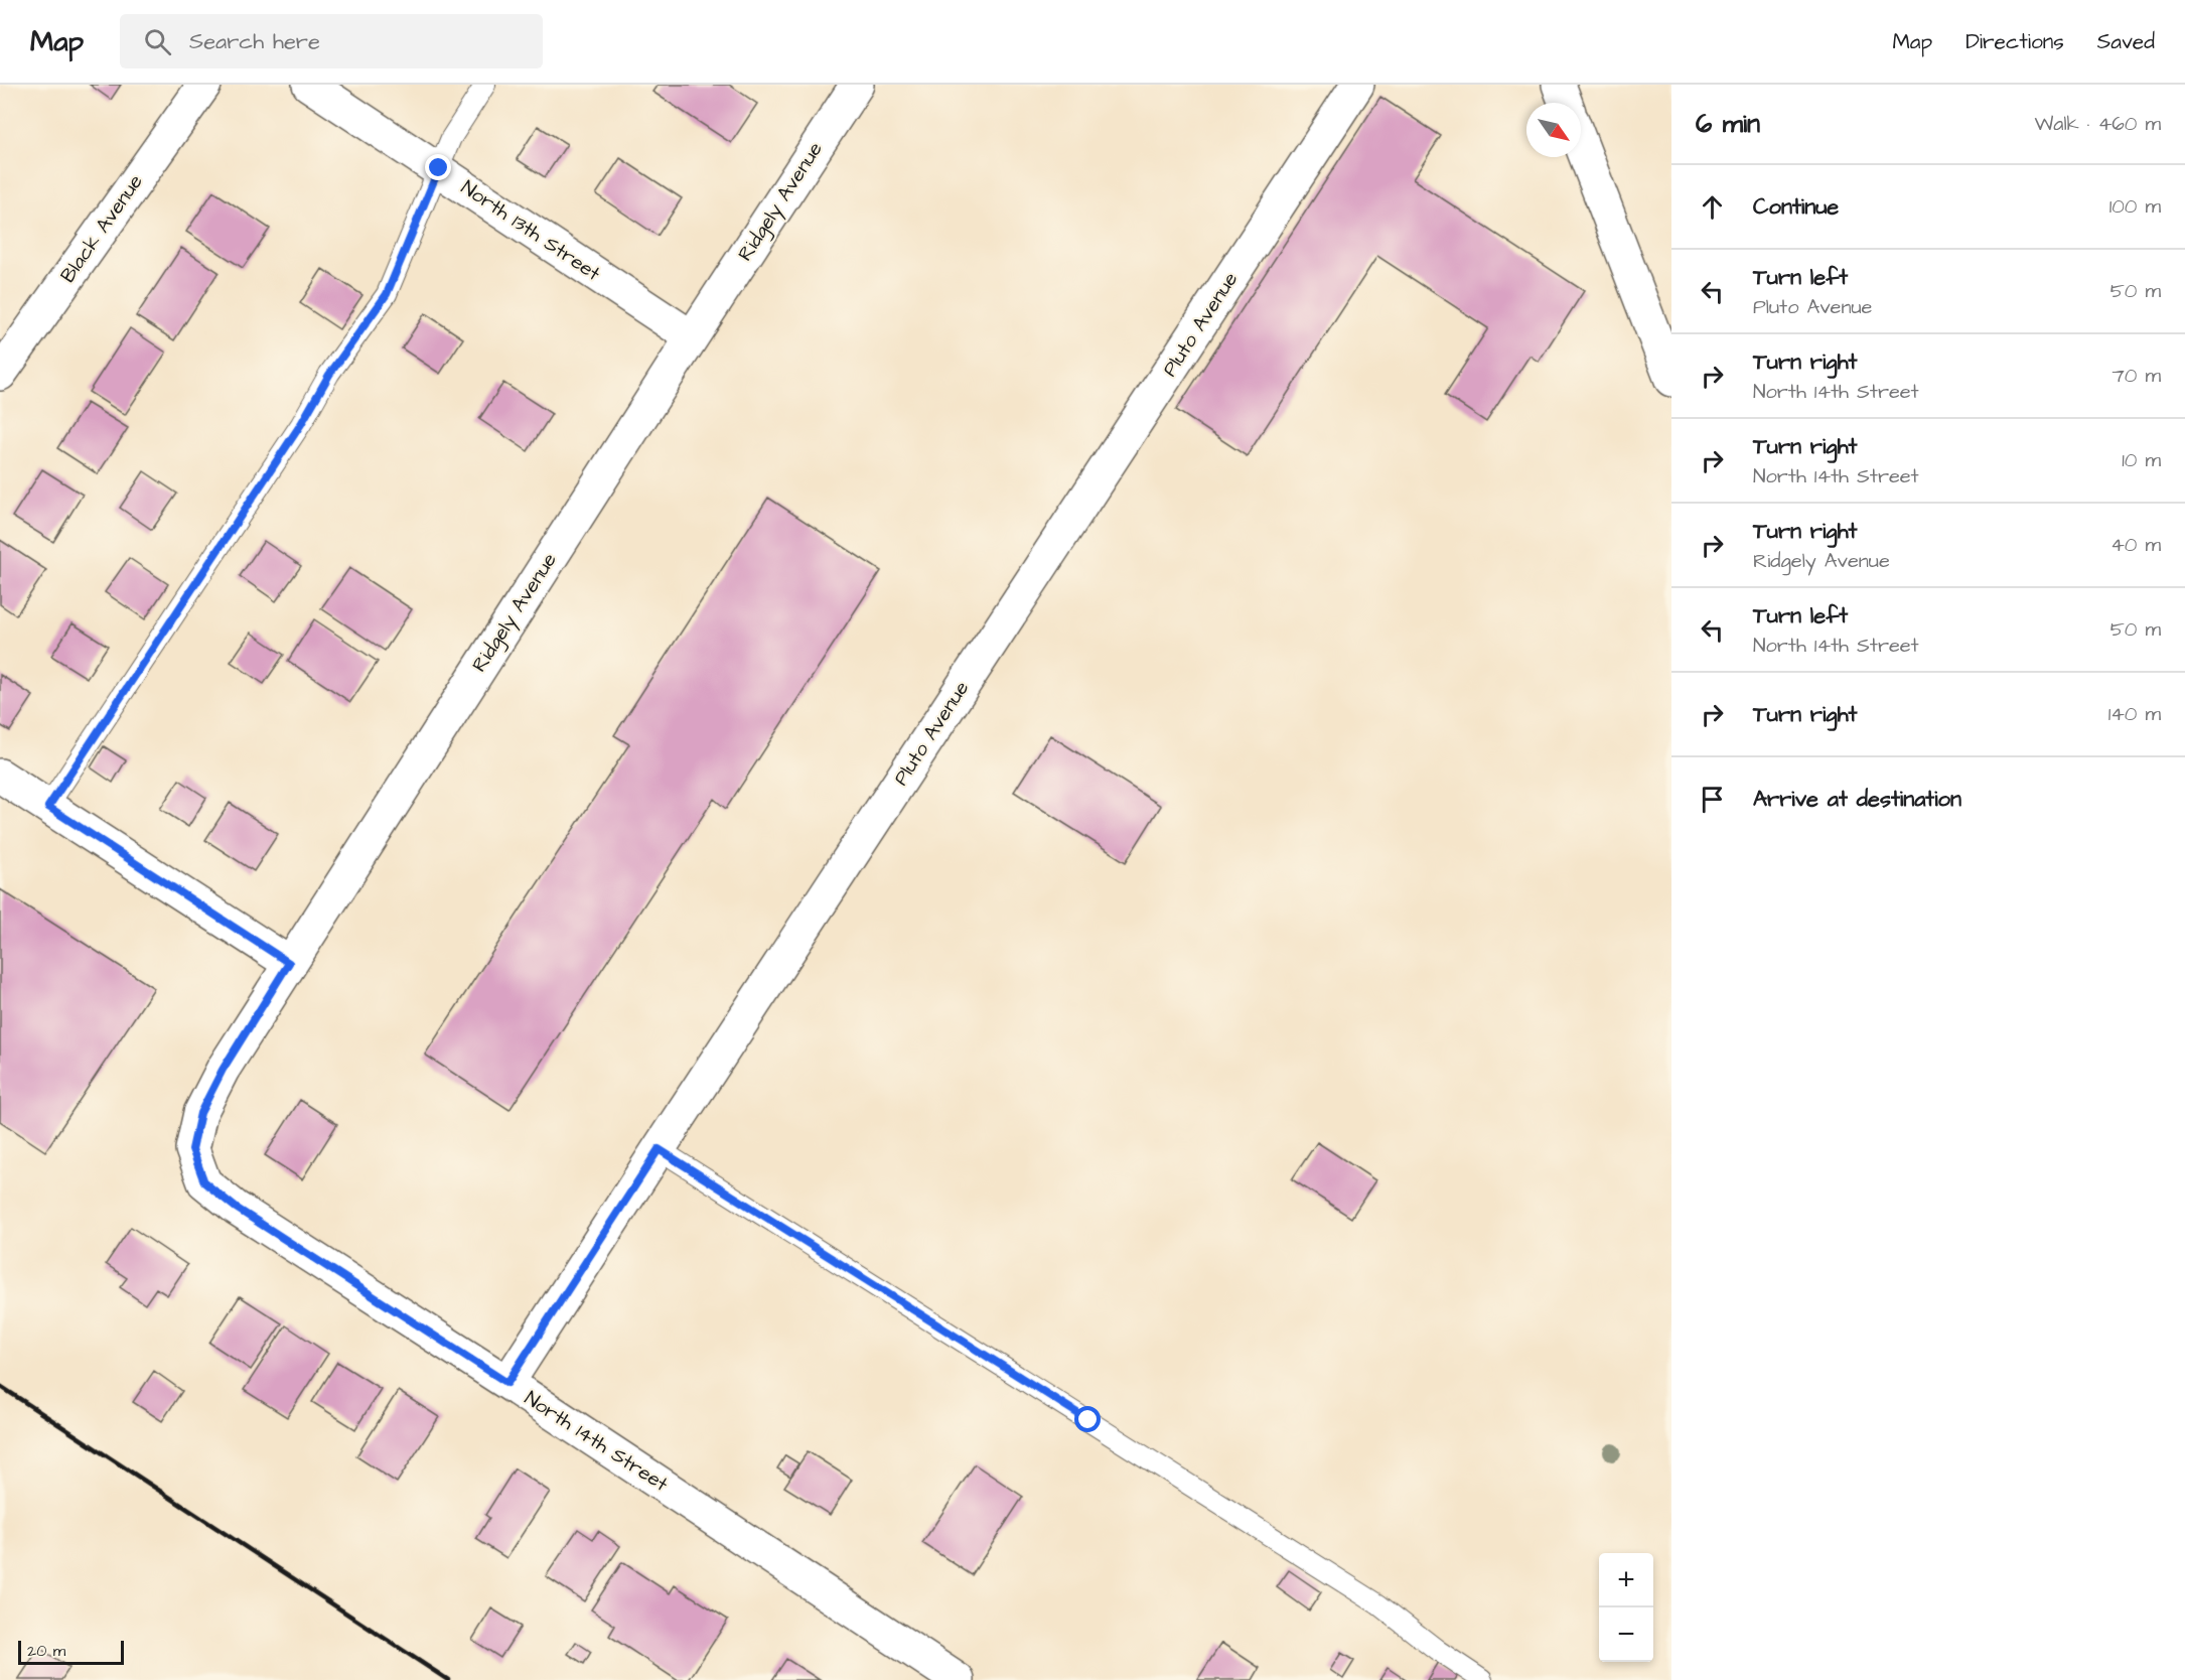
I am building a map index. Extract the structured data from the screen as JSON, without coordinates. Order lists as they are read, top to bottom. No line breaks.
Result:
{"streets":{"street":["Ridgely Avenue","Black Avenue","North 13th Street","Pluto Avenue","North 14th Street"]},"crossings":[["Ridgely Avenue","North 13th Street"],["Ridgely Avenue","North 14th Street"],["Pluto Avenue","North 14th Street"]],"scale_bar":"20 m","north":"bottom right","page":{"header":"Map","search":"Search here","nav":["Map","Directions","Saved"],"heading":["6 min","Walk · 460 m"],"list":[["Continue","100 m"],["Turn left","Pluto Avenue","50 m"],["Turn right","North 14th Street","70 m"],["Turn right","North 14th Street","10 m"],["Turn right","Ridgely Avenue","40 m"],["Turn left","North 14th Street","50 m"],["Turn right","140 m"],"Arrive at destination"],"map_buttons":["+","−"],"scale":"20 m"}}
